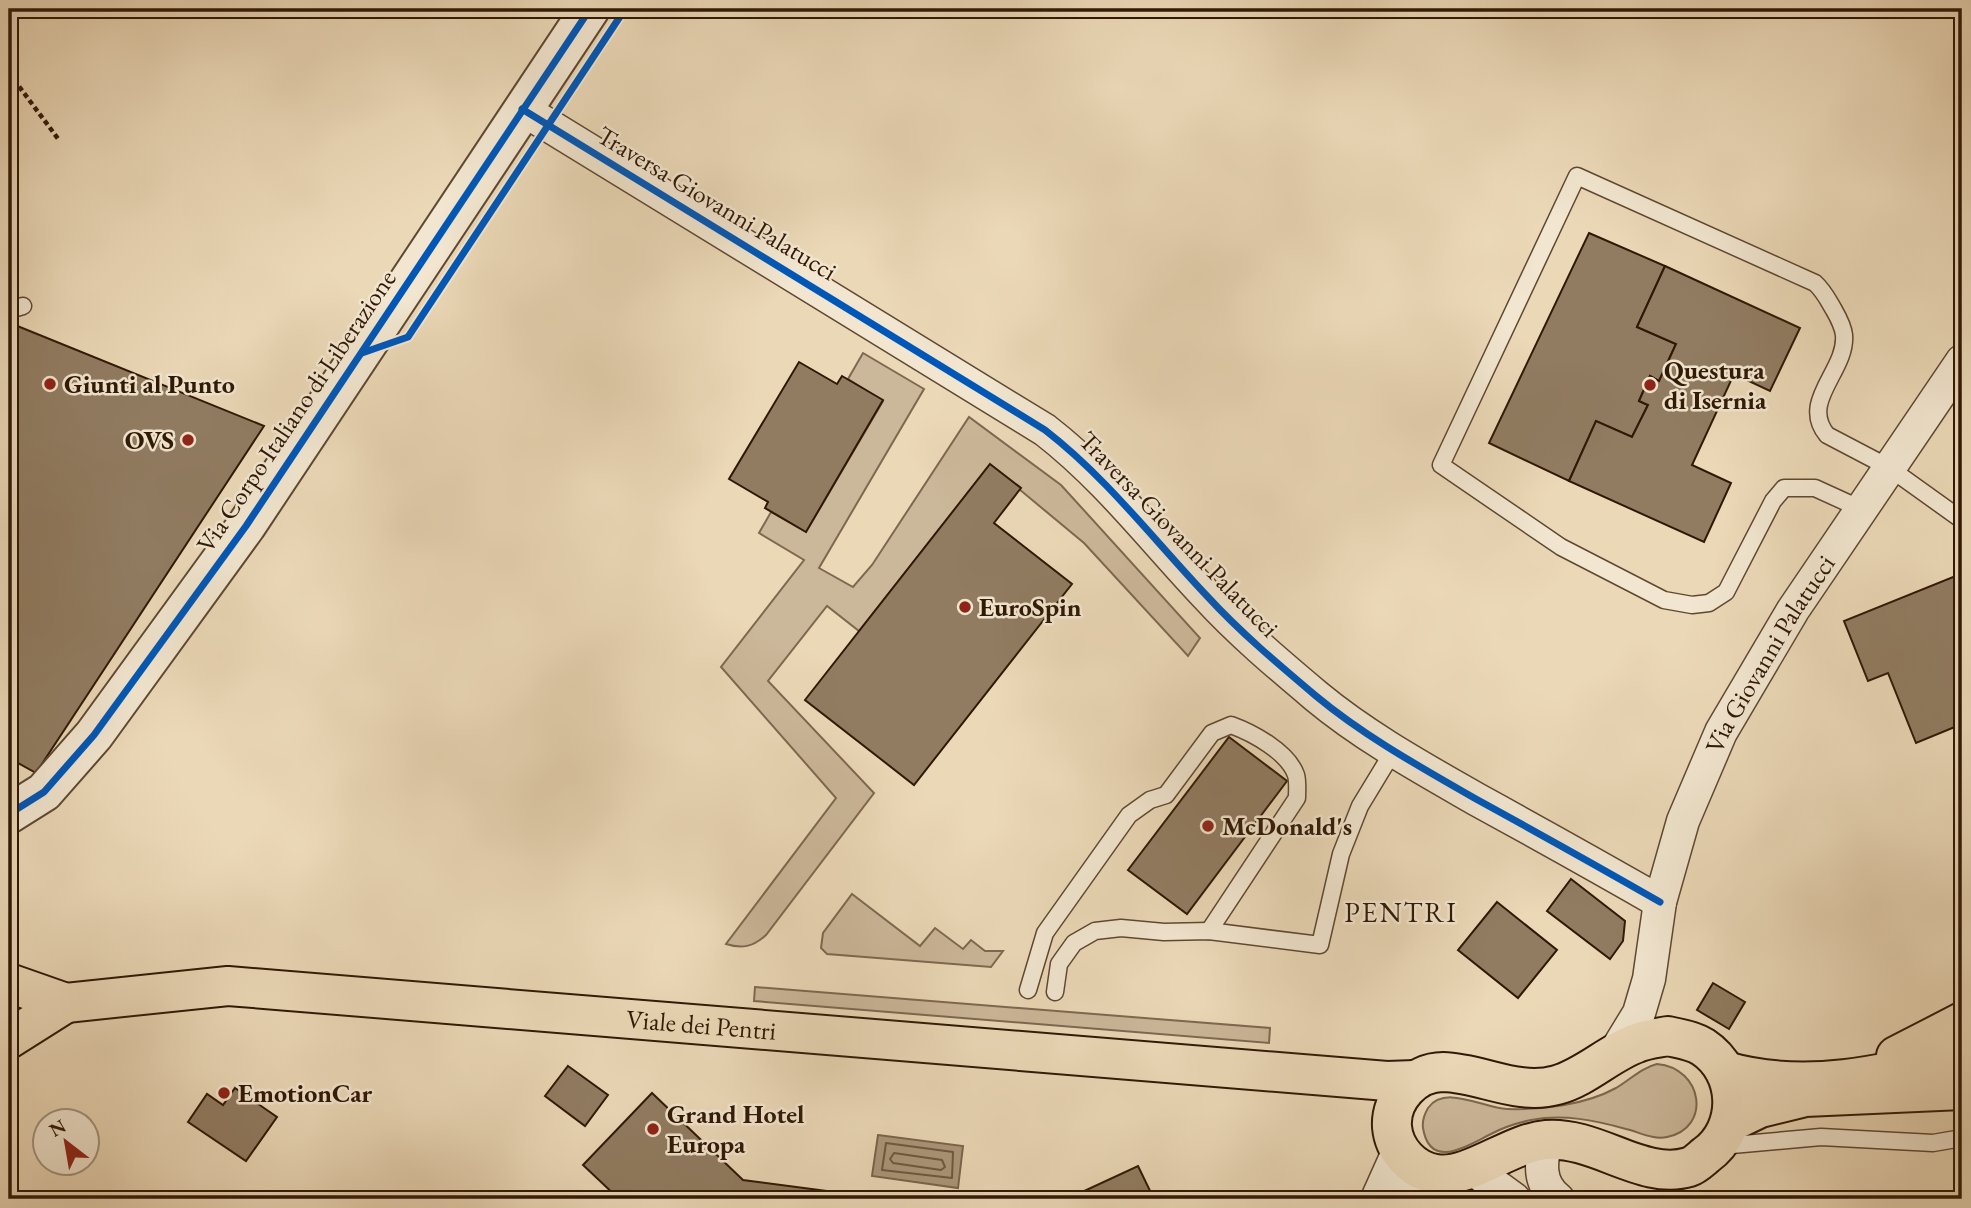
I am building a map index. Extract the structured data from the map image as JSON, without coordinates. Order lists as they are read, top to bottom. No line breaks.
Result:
{"streets":{"main road":["Viale dei Pentri"],"street":["Traversa Giovanni Palatucci","Via Corpo Italiano di Liberazione","Via Giovanni Palatucci"]},"crossings":[["Traversa Giovanni Palatucci","Via Corpo Italiano di Liberazione"],["Traversa Giovanni Palatucci","Via Giovanni Palatucci"],["Via Giovanni Palatucci","Viale dei Pentri"]],"districts":["PENTRI"],"places":["Giunti al Punto","Questura di Isernia","OVS","EuroSpin","McDonald's","EmotionCar","Grand Hotel Europa"],"north":"top left"}
